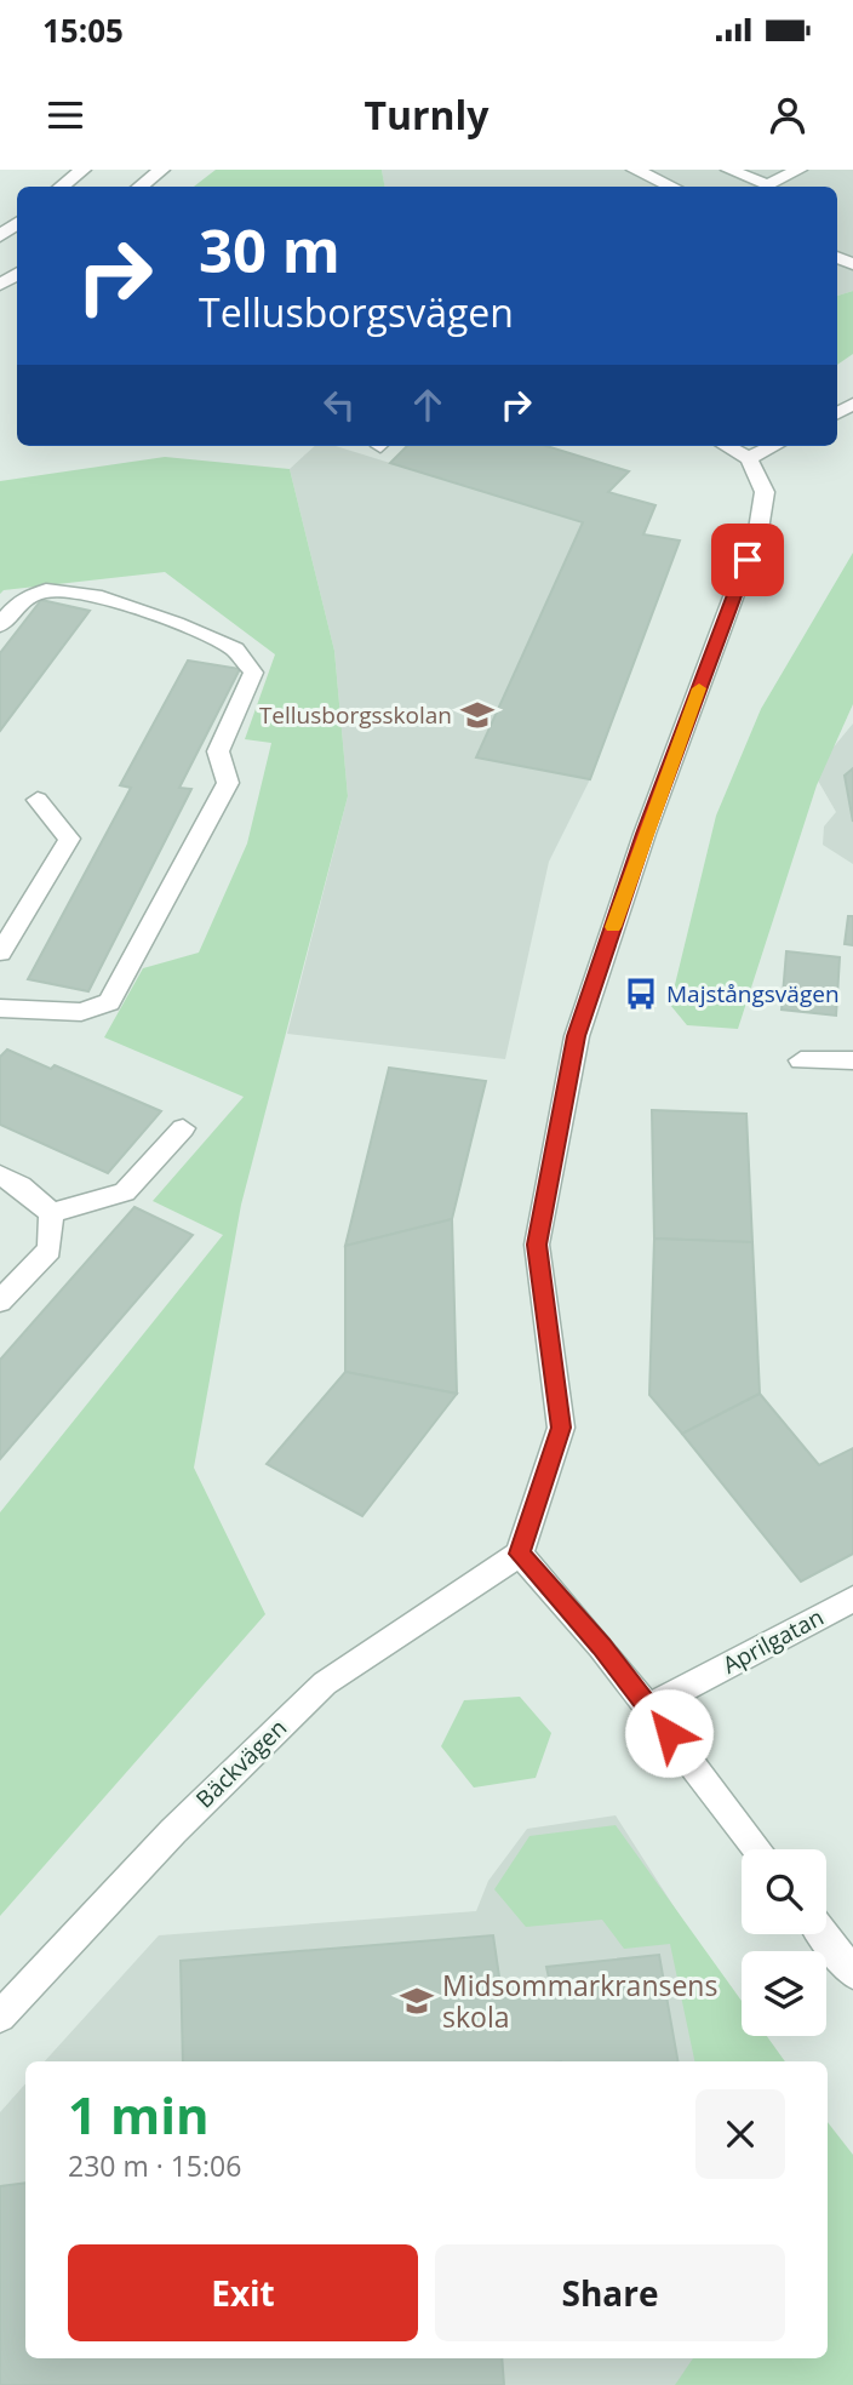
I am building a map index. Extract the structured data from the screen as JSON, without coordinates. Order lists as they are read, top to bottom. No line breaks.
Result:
{"streets":{"street":["Aprilgatan","Bäckvägen"]},"places":{"school or university":["Tellusborgsskolan","Midsommarkransens skola"],"bus stop":["Majstångsvägen"]},"page":{"status":"15:05","header":"Turnly","turn":["30 m","Tellusborgsvägen"],"heading":["1 min","230 m · 15:06"],"buttons":["Exit","Share"]}}
